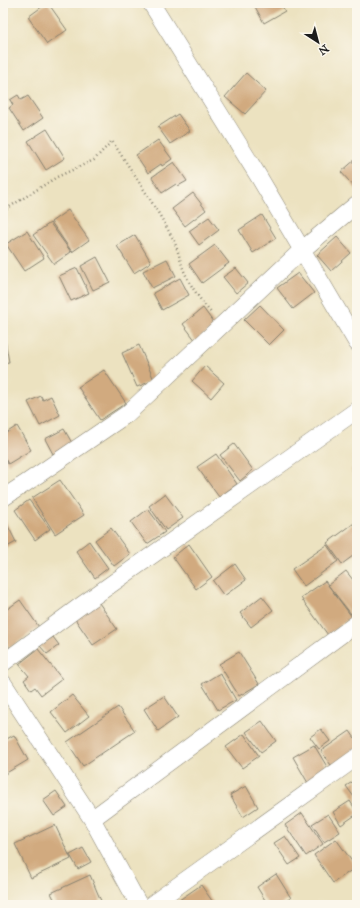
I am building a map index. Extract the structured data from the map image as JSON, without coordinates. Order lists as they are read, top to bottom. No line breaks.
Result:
{"north":"bottom right"}
